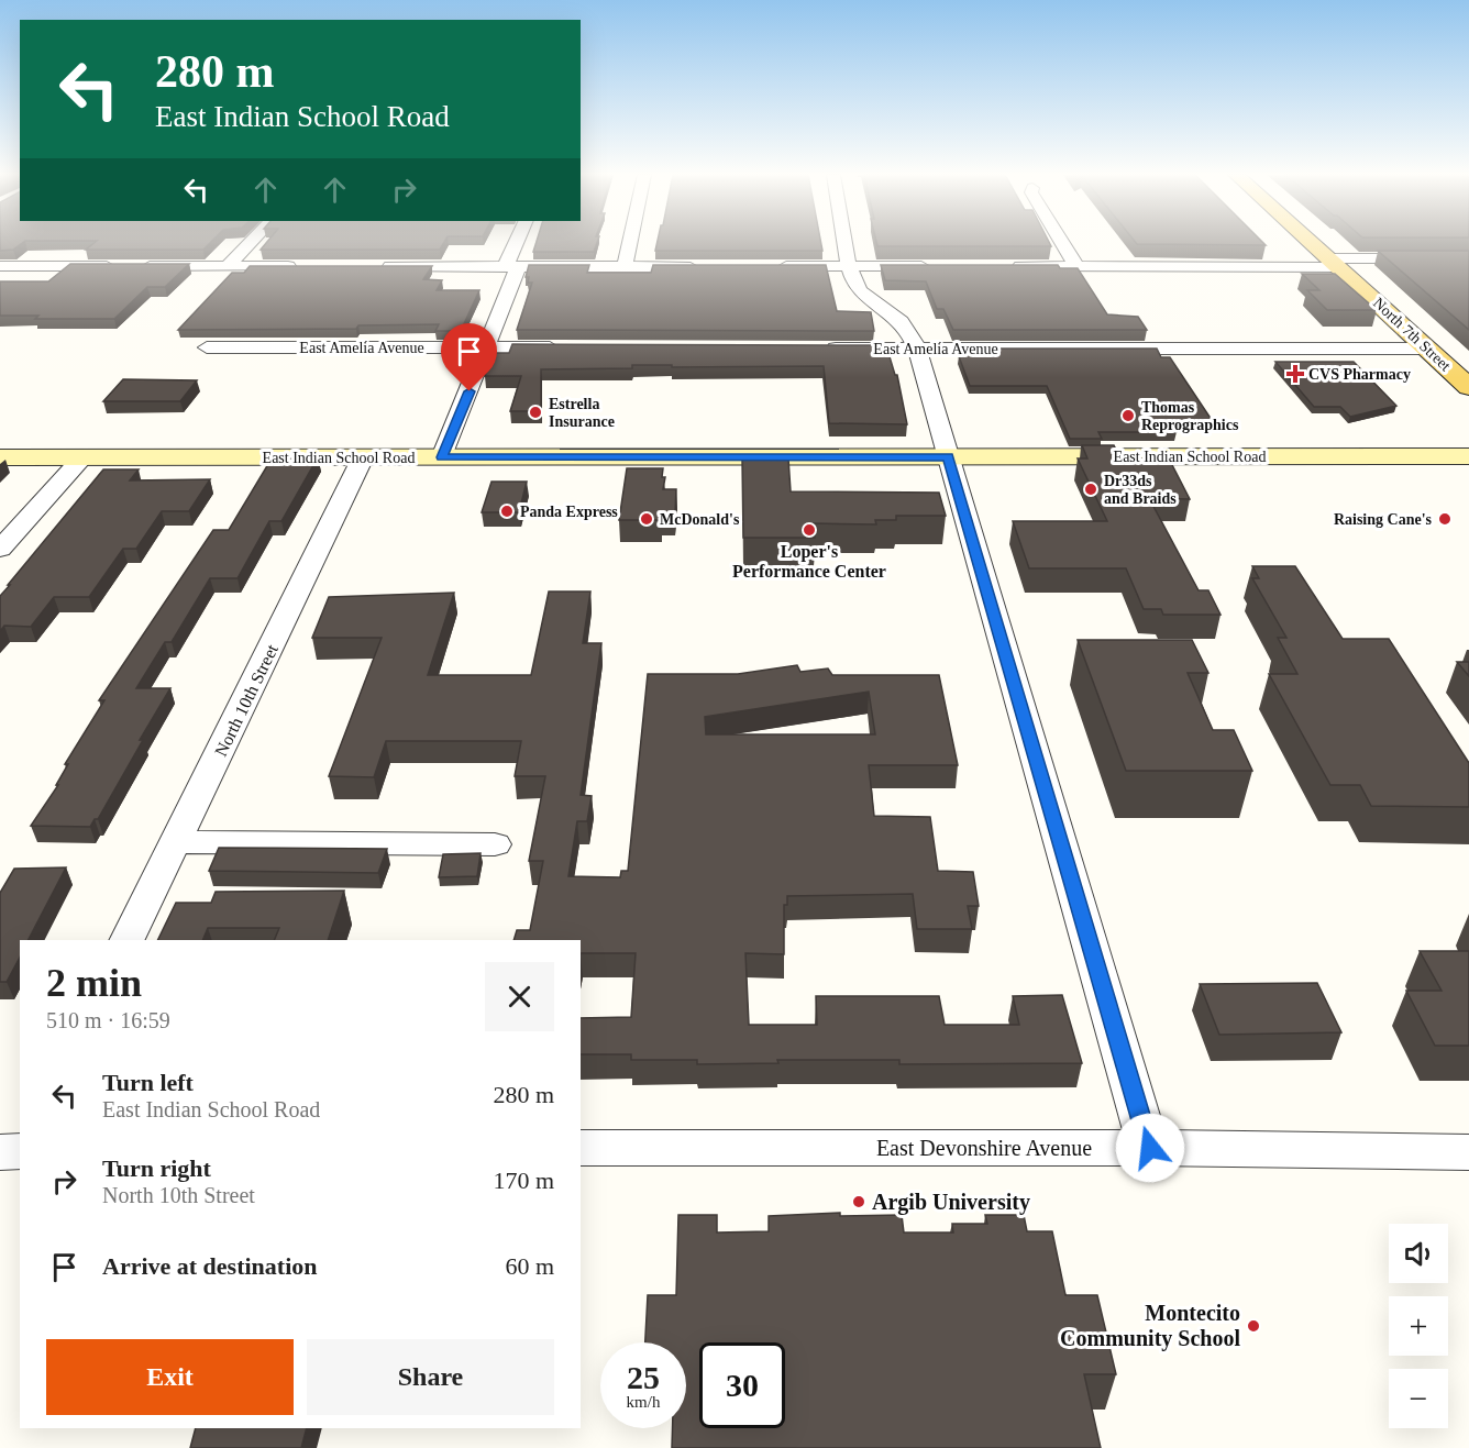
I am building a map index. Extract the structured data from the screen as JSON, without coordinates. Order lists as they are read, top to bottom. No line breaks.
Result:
{"streets":{"main road":["North 7th Street","East Indian School Road"],"street":["East Amelia Avenue","North 10th Street","East Devonshire Avenue"]},"crossings":[["North 7th Street","East Amelia Avenue"],["East Indian School Road","North 10th Street"]],"places":{"health":["CVS Pharmacy"],"other":["Estrella Insurance","Thomas Reprographics","Dr33ds and Braids","Panda Express","McDonald's","Raising Cane's","Loper's Performance Center","Argib University","Montecito Community School"]},"page":{"turn":["280 m","East Indian School Road"],"heading":["2 min","510 m · 16:59"],"list":[{"name":"Turn left","note":"East Indian School Road","value":"280 m"},{"name":"Turn right","note":"North 10th Street","value":"170 m"},{"name":"Arrive at destination","value":"60 m"}],"map_buttons":["+","−"],"buttons":["Exit","Share"],"speed":"25 km/h","limit":"30"}}
